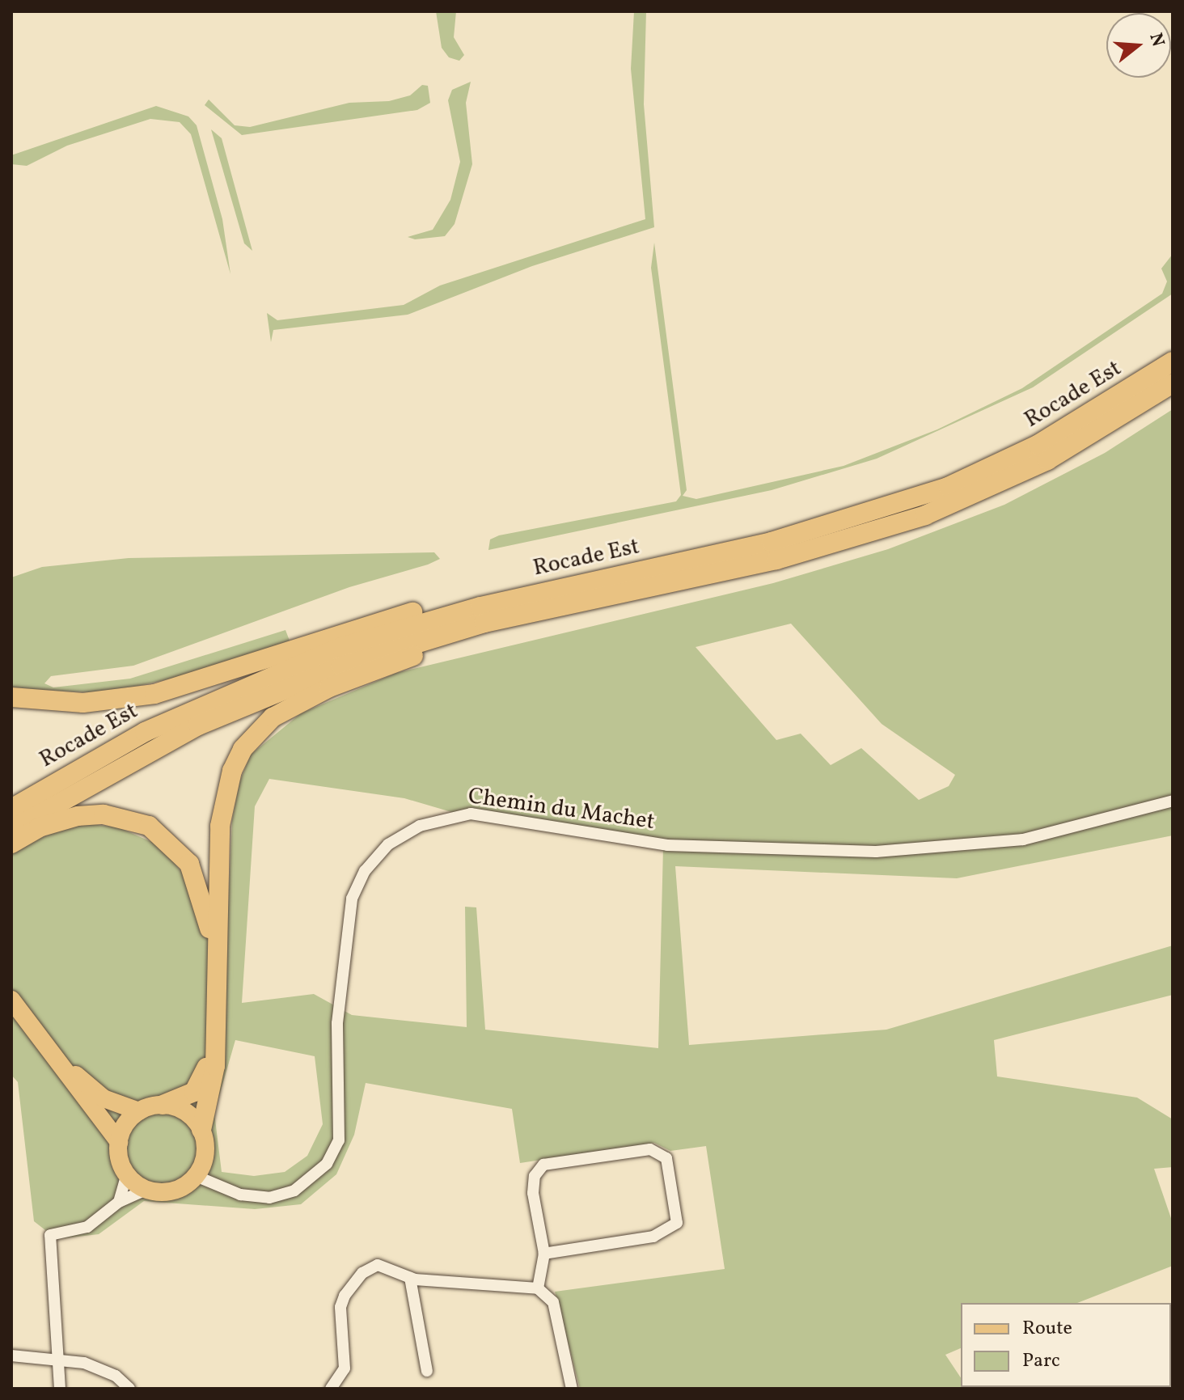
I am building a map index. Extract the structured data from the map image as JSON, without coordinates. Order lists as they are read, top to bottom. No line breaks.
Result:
{"streets":{"highway":["Rocade Est"],"street":["Chemin du Machet"]},"legend":["Route","Parc"],"north":"right"}
